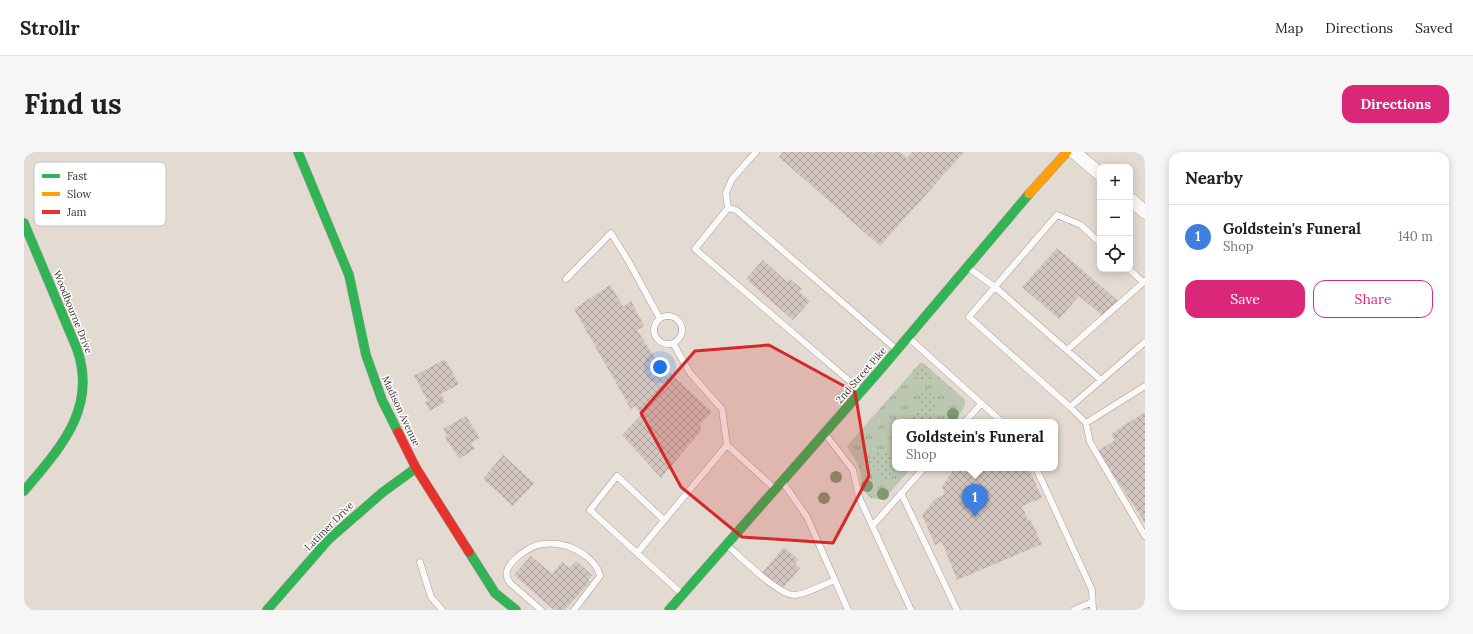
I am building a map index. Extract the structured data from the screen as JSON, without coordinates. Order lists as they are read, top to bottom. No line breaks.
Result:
{"streets":{"street":["Woodbourne Drive","2nd Street Pike","Madison Avenue","Latimer Drive"]},"crossings":[["Madison Avenue","Latimer Drive"]],"legend":["Fast","Slow","Jam"],"page":{"header":"Strollr","nav":["Map","Directions","Saved"],"buttons":["Directions",["Save","Share"]],"title":"Find us","heading":"Nearby","map_buttons":["+","−"],"list":[{"mark":"1","name":"Goldstein's Funeral","note":"Shop","value":"140 m"}],"popup":["Goldstein's Funeral","Shop"],"pins":"1"}}
